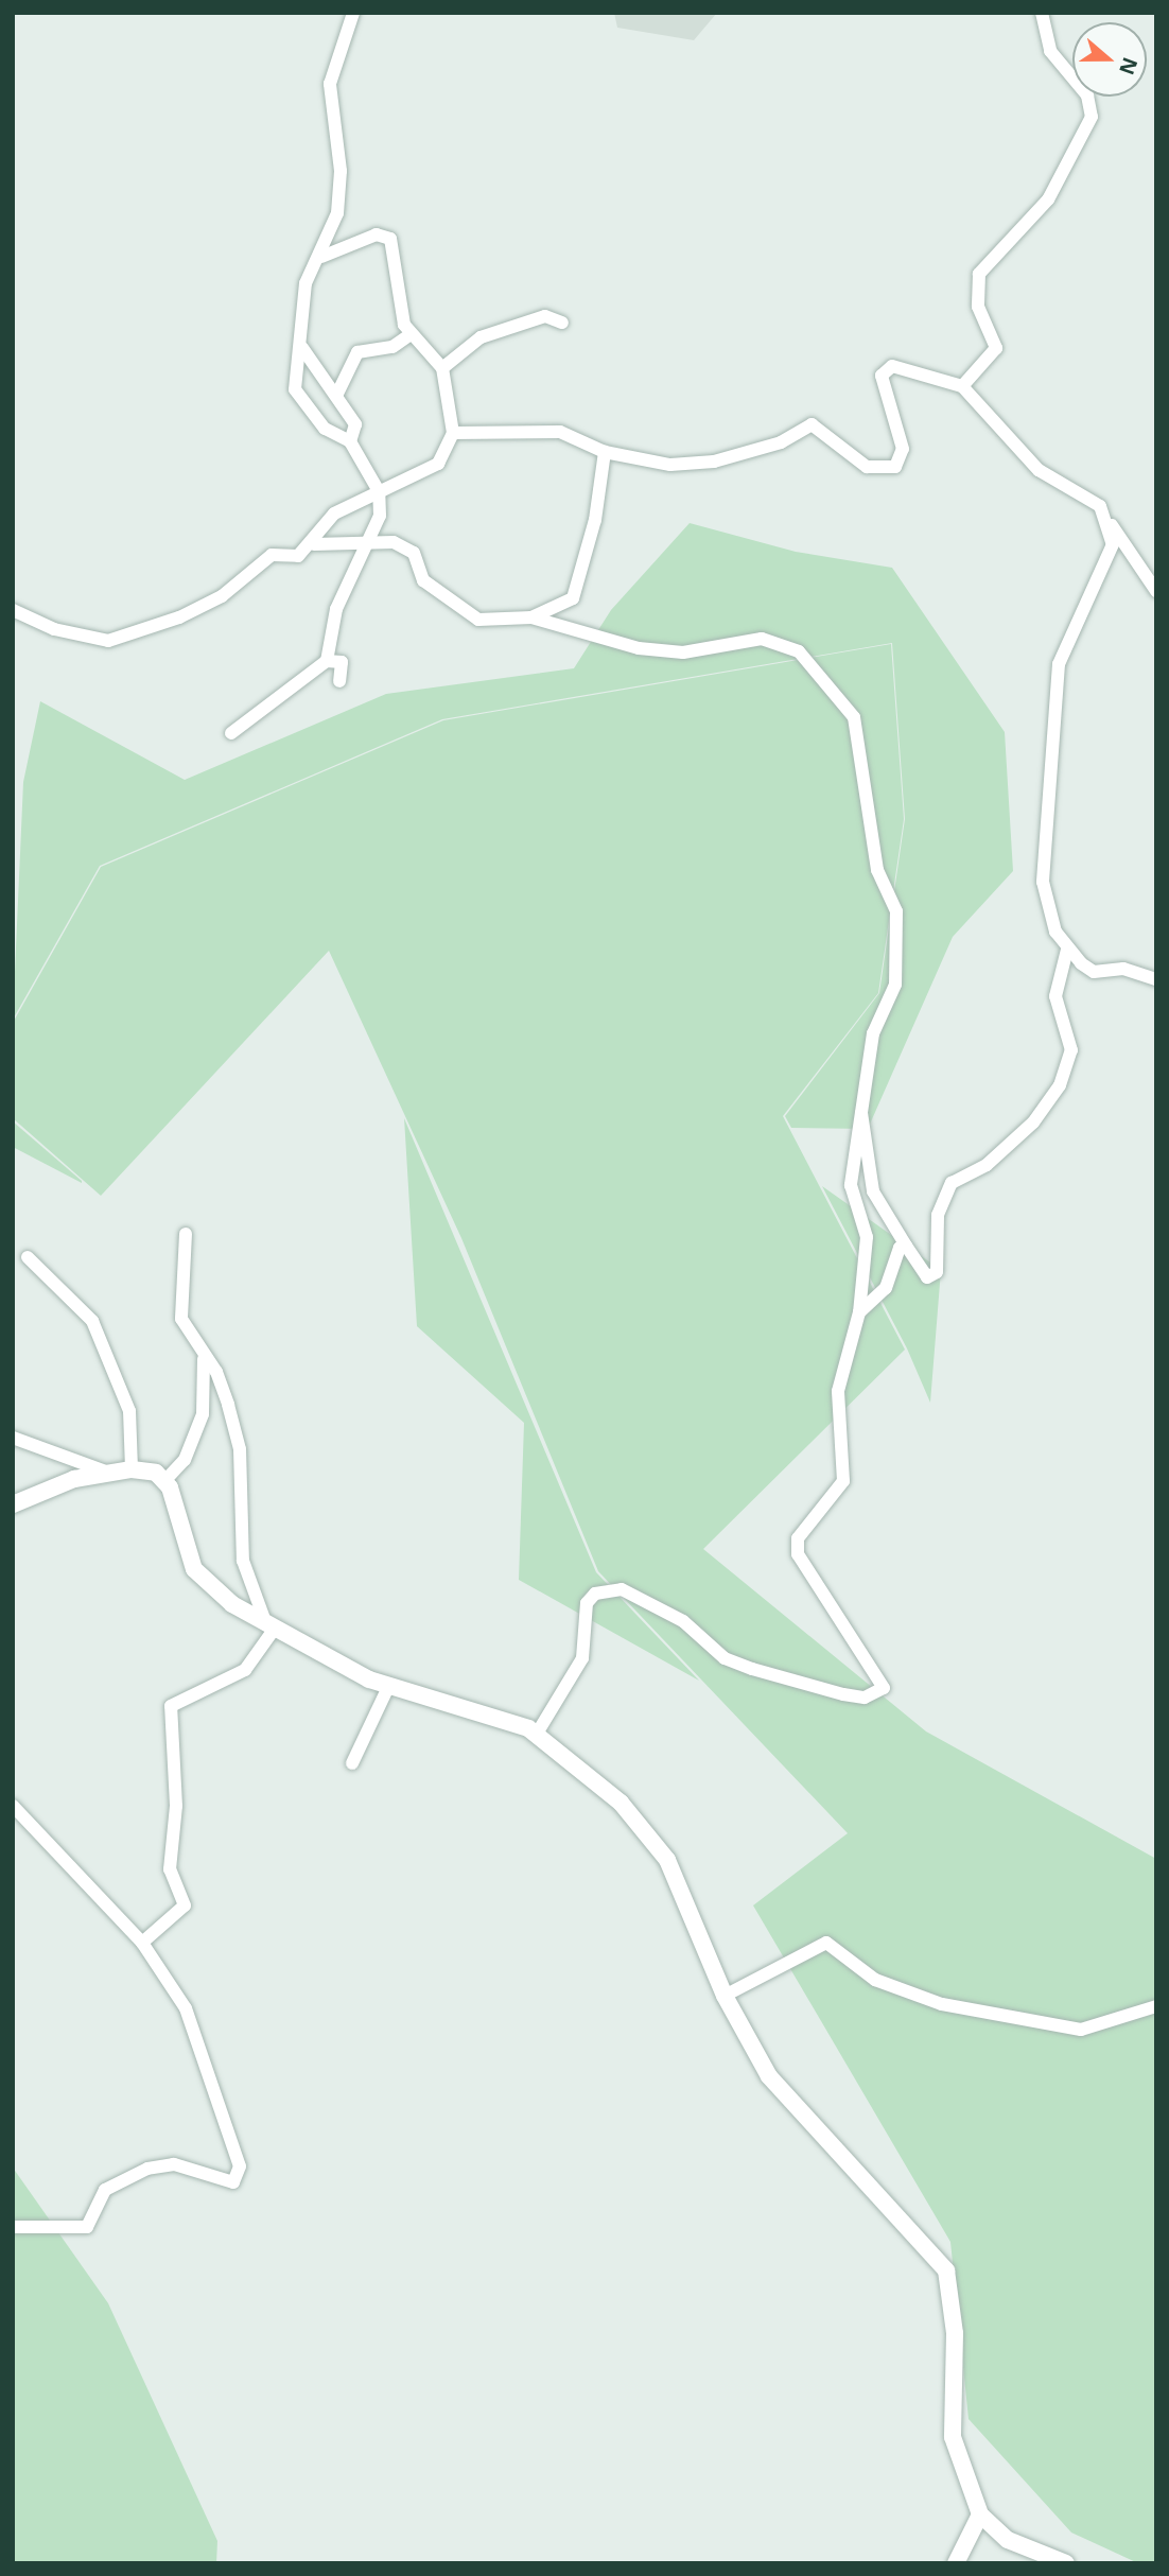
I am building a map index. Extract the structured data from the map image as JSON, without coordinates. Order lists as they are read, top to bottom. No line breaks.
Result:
{"north":"right"}
